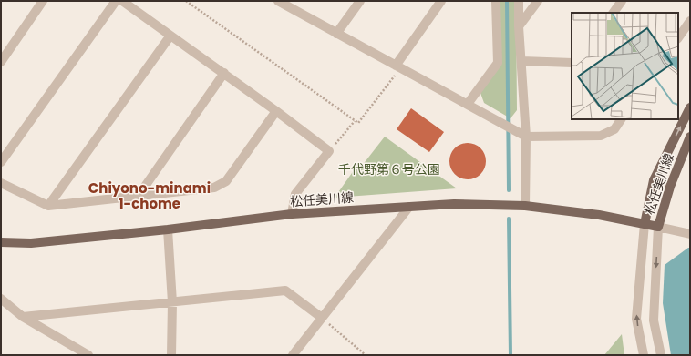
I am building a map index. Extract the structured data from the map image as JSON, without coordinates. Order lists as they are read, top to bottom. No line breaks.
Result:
{"streets":{"main road":["松任美川線"]},"districts":["Chiyono-minami 1-chome"],"parks":["千代野第６号公園"]}
